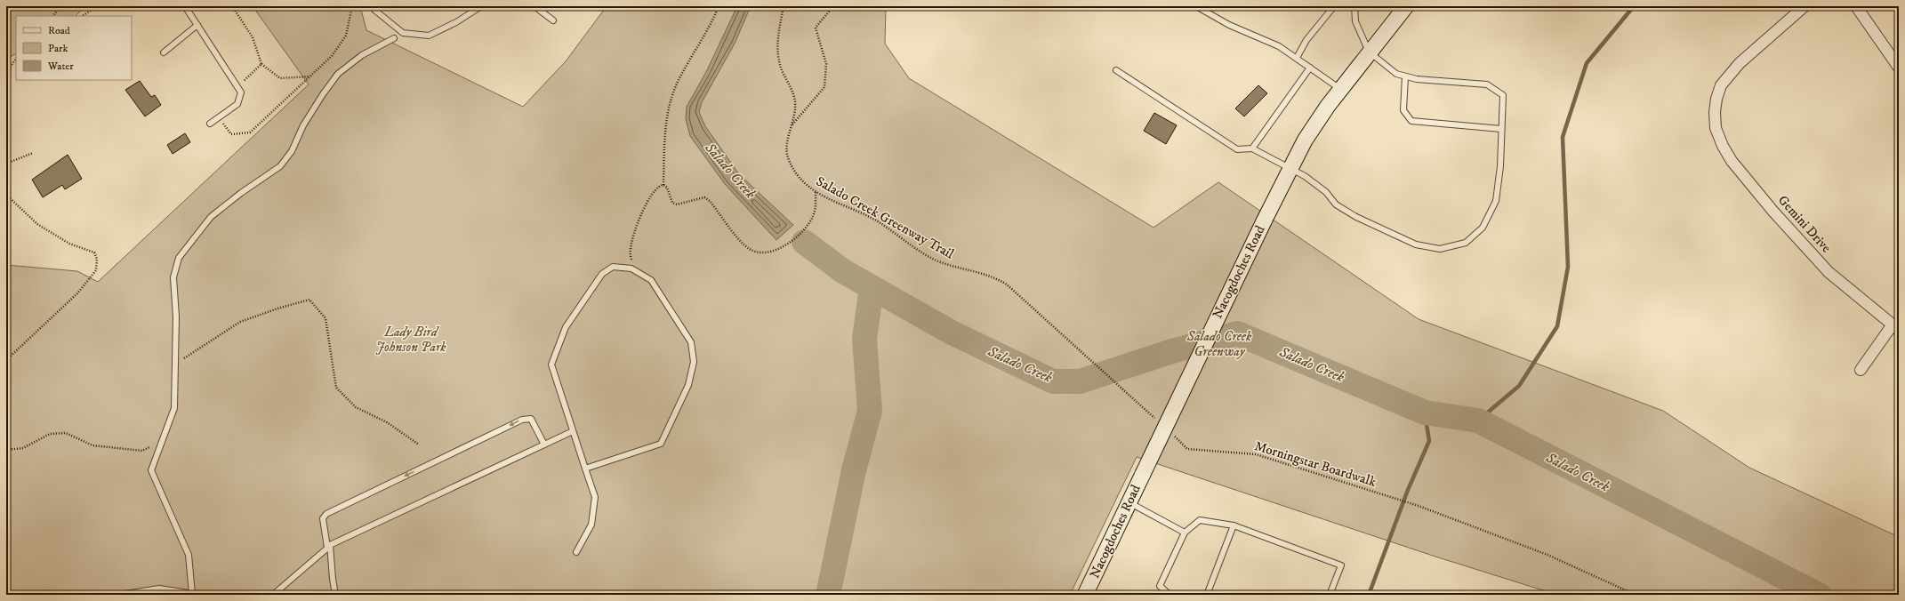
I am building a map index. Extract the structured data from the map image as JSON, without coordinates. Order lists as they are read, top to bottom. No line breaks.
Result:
{"streets":{"main road":["Nacogdoches Road"],"street":["Gemini Drive"],"path":["Salado Creek Greenway Trail","Morningstar Boardwalk"]},"water":["Salado Creek"],"parks":["Lady Bird Johnson Park","Salado Creek Greenway"],"legend":["Road","Park","Water"]}
